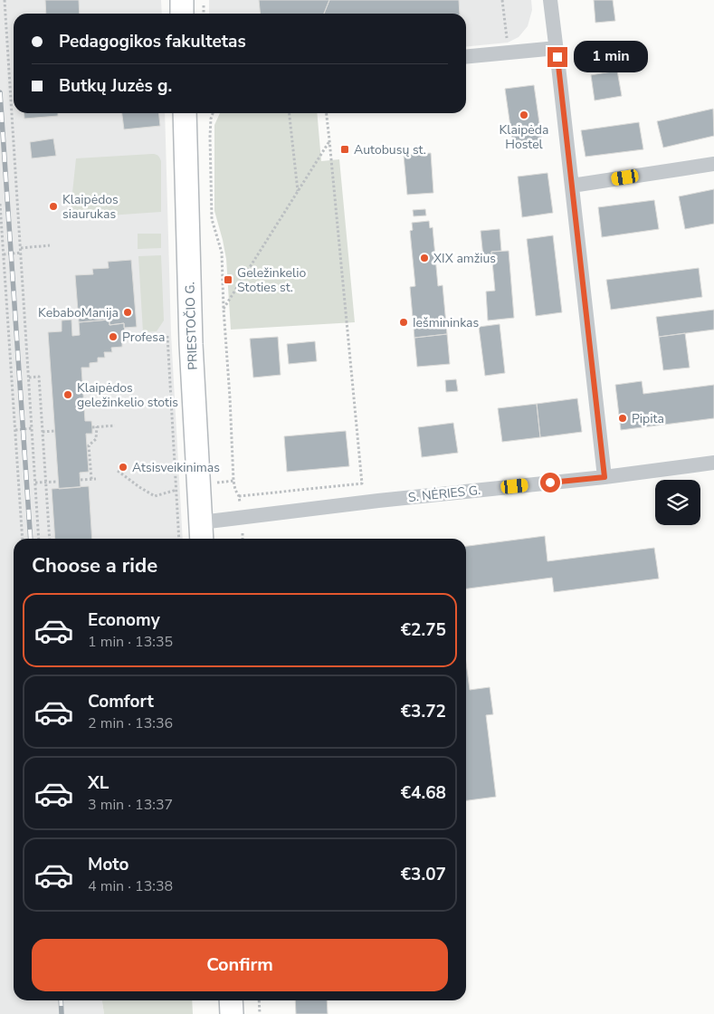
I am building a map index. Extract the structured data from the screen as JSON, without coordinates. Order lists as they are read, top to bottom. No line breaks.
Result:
{"streets":{"main road":["PRIESTOČIO G."],"street":["S. NĖRIES G."]},"crossings":[["PRIESTOČIO G.","S. NĖRIES G."]],"places":{"other":["Klaipėda Hostel","Klaipėdos siaurukas","XIX amžius","KebaboManija","Iešmininkas","Profesa","Klaipėdos geležinkelio stotis","Pipita","Atsisveikinimas"],"transit":["Autobusų st.","Geležinkelio Stoties st."]},"page":{"banner":["Pedagogikos fakultetas","Butkų Juzės g."],"bubble":"1 min","heading":"Choose a ride","list":[{"name":"Economy","note":"1 min · 13:35","value":"€2.75"},{"name":"Comfort","note":"2 min · 13:36","value":"€3.72"},{"name":"XL","note":"3 min · 13:37","value":"€4.68"},{"name":"Moto","note":"4 min · 13:38","value":"€3.07"}],"buttons":"Confirm"}}
